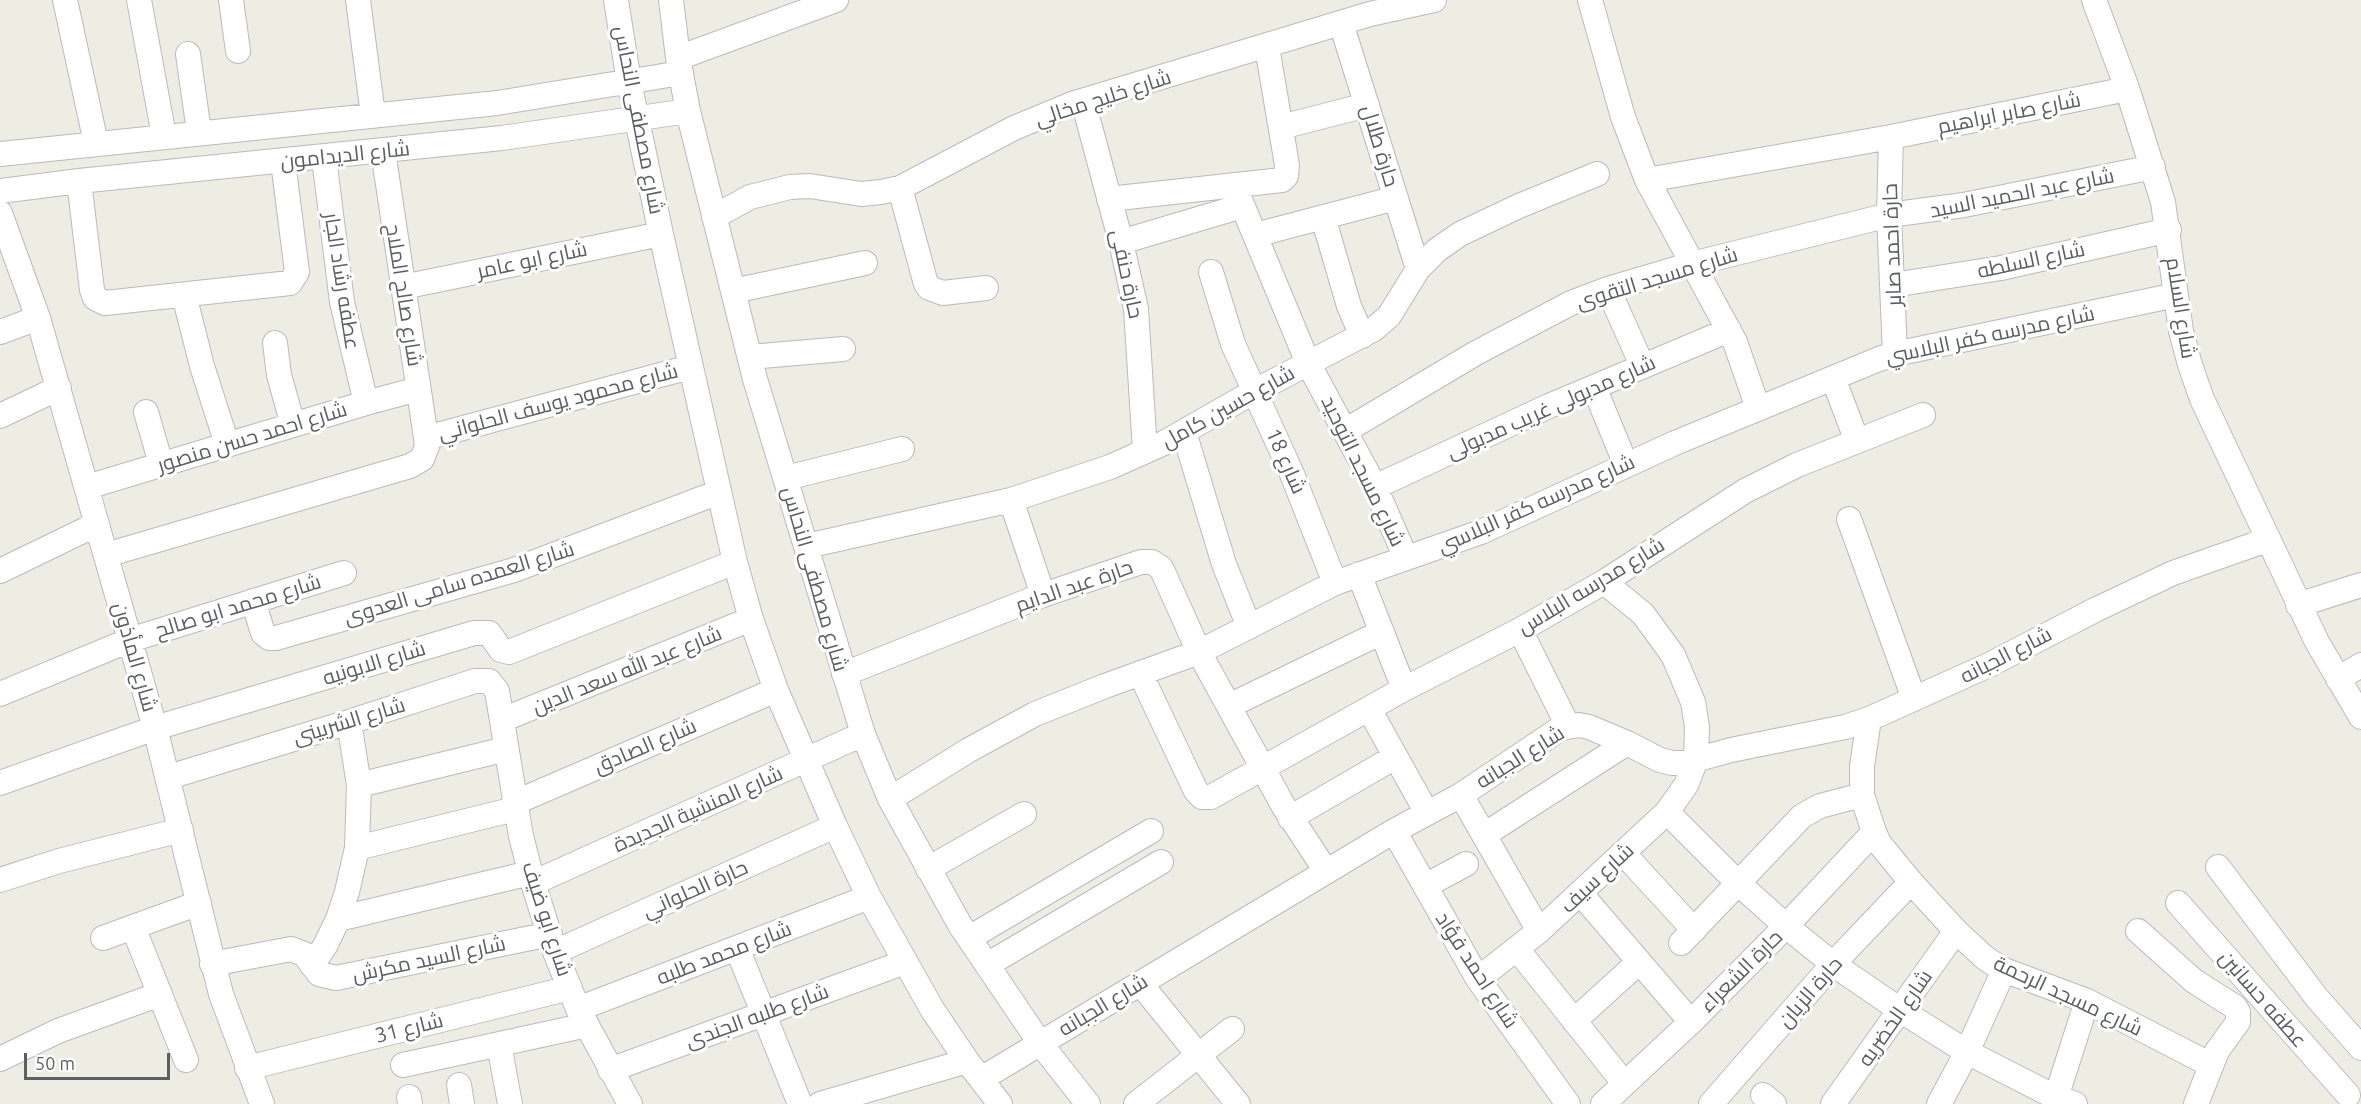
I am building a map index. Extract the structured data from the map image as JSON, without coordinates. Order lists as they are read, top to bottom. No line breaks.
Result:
{"streets":{"street":["شارع خليج مخالي","شارع صابر ابراهيم","شارع مصطفى النحاس","حارة طلال","شارع الديدامون","شارع عبد الحميد السيد","حارة احمد صابر","شارع ابو عامر","شارع السلطه","حارة حنفى","شارع مسجد التقوى","عطفه رشاد الجار","شارع صالح الملاح","شارع السلام","شارع مدرسه كفر البلاسي","شارع محمود يوسف الحلواني","شارع حسين كامل","شارع مدبولى غريب مدبولى","شارع احمد حسن منصور","شارع 18","شارع مسجد التوحيد","شارع العمده سامى العدوى","حارة عبد الدايم","شارع مدرسه البلاس","شارع محمد ابو صالح","شارع الجبانه","شارع المأذون","شارع الابونيه","شارع عبد الله سعد الدين","شارع الشربينى","شارع الصادق","شارع المنشية الجديدة","شارع سيف","حارة الحلواني","شارع ابو ضيف","شارع محمد طلبه","شارع السيد مكرش","شارع احمد فؤاد","حارة الشعراء","حارة الزيان","شارع مسجد الرحمة","عطفه حسانين","شارع طلبه الجندى","شارع الخضريه","شارع 31"]},"crossings":[["شارع خليج مخالي","شارع مصطفى النحاس"],["شارع خليج مخالي","حارة طلال"],["شارع خليج مخالي","حارة حنفى"],["شارع صابر ابراهيم","حارة احمد صابر"],["شارع صابر ابراهيم","شارع السلام"],["شارع مصطفى النحاس","شارع الديدامون"],["شارع مصطفى النحاس","شارع ابو عامر"],["شارع مصطفى النحاس","شارع مدرسه كفر البلاسي"],["شارع مصطفى النحاس","شارع محمود يوسف الحلواني"],["شارع مصطفى النحاس","شارع حسين كامل"],["شارع مصطفى النحاس","شارع العمده سامى العدوى"],["شارع مصطفى النحاس","حارة عبد الدايم"],["شارع مصطفى النحاس","شارع الجبانه"],["شارع مصطفى النحاس","شارع الابونيه"],["شارع مصطفى النحاس","شارع عبد الله سعد الدين"],["شارع مصطفى النحاس","شارع الصادق"],["شارع مصطفى النحاس","شارع المنشية الجديدة"],["شارع مصطفى النحاس","حارة الحلواني"],["شارع مصطفى النحاس","شارع محمد طلبه"],["شارع مصطفى النحاس","شارع طلبه الجندى"],["حارة طلال","شارع حسين كامل"],["شارع الديدامون","عطفه رشاد الجار"],["شارع الديدامون","شارع صالح الملاح"],["شارع عبد الحميد السيد","حارة احمد صابر"],["شارع عبد الحميد السيد","شارع مسجد التقوى"],["شارع عبد الحميد السيد","شارع السلام"],["حارة احمد صابر","شارع السلطه"],["حارة احمد صابر","شارع مسجد التقوى"],["حارة احمد صابر","شارع مدرسه كفر البلاسي"],["شارع ابو عامر","شارع صالح الملاح"],["شارع السلطه","شارع السلام"],["حارة حنفى","شارع حسين كامل"],["شارع مسجد التقوى","شارع مسجد التوحيد"],["عطفه رشاد الجار","شارع احمد حسن منصور"],["شارع صالح الملاح","شارع محمود يوسف الحلواني"],["شارع صالح الملاح","شارع احمد حسن منصور"],["شارع السلام","شارع مدرسه كفر البلاسي"],["شارع السلام","شارع الجبانه"],["شارع مدرسه كفر البلاسي","شارع 18"],["شارع مدرسه كفر البلاسي","شارع مسجد التوحيد"],["شارع مدرسه كفر البلاسي","حارة عبد الدايم"],["شارع مدرسه كفر البلاسي","شارع مدرسه البلاس"],["شارع حسين كامل","شارع 18"],["شارع حسين كامل","شارع مسجد التوحيد"],["شارع مدبولى غريب مدبولى","شارع مسجد التوحيد"],["شارع احمد حسن منصور","شارع المأذون"],["شارع العمده سامى العدوى","شارع محمد ابو صالح"],["حارة عبد الدايم","شارع مدرسه البلاس"],["حارة عبد الدايم","شارع الجبانه"],["شارع محمد ابو صالح","شارع المأذون"],["شارع الجبانه","شارع سيف"],["شارع الجبانه","شارع احمد فؤاد"],["شارع الجبانه","شارع مسجد الرحمة"],["شارع المأذون","شارع الابونيه"],["شارع المأذون","شارع الشربينى"],["شارع المأذون","شارع السيد مكرش"],["شارع المأذون","شارع 31"],["شارع عبد الله سعد الدين","شارع الشربينى"],["شارع عبد الله سعد الدين","شارع ابو ضيف"],["شارع الشربينى","شارع ابو ضيف"],["شارع الصادق","شارع ابو ضيف"],["شارع المنشية الجديدة","شارع ابو ضيف"],["شارع سيف","شارع احمد فؤاد"],["حارة الحلواني","شارع ابو ضيف"],["حارة الحلواني","شارع السيد مكرش"],["شارع ابو ضيف","شارع محمد طلبه"],["شارع ابو ضيف","شارع السيد مكرش"],["شارع ابو ضيف","شارع طلبه الجندى"],["شارع ابو ضيف","شارع 31"],["شارع محمد طلبه","شارع 31"],["حارة الشعراء","شارع مسجد الرحمة"],["حارة الزيان","شارع مسجد الرحمة"],["شارع مسجد الرحمة","شارع الخضريه"]],"scale_bar":"50 m"}
